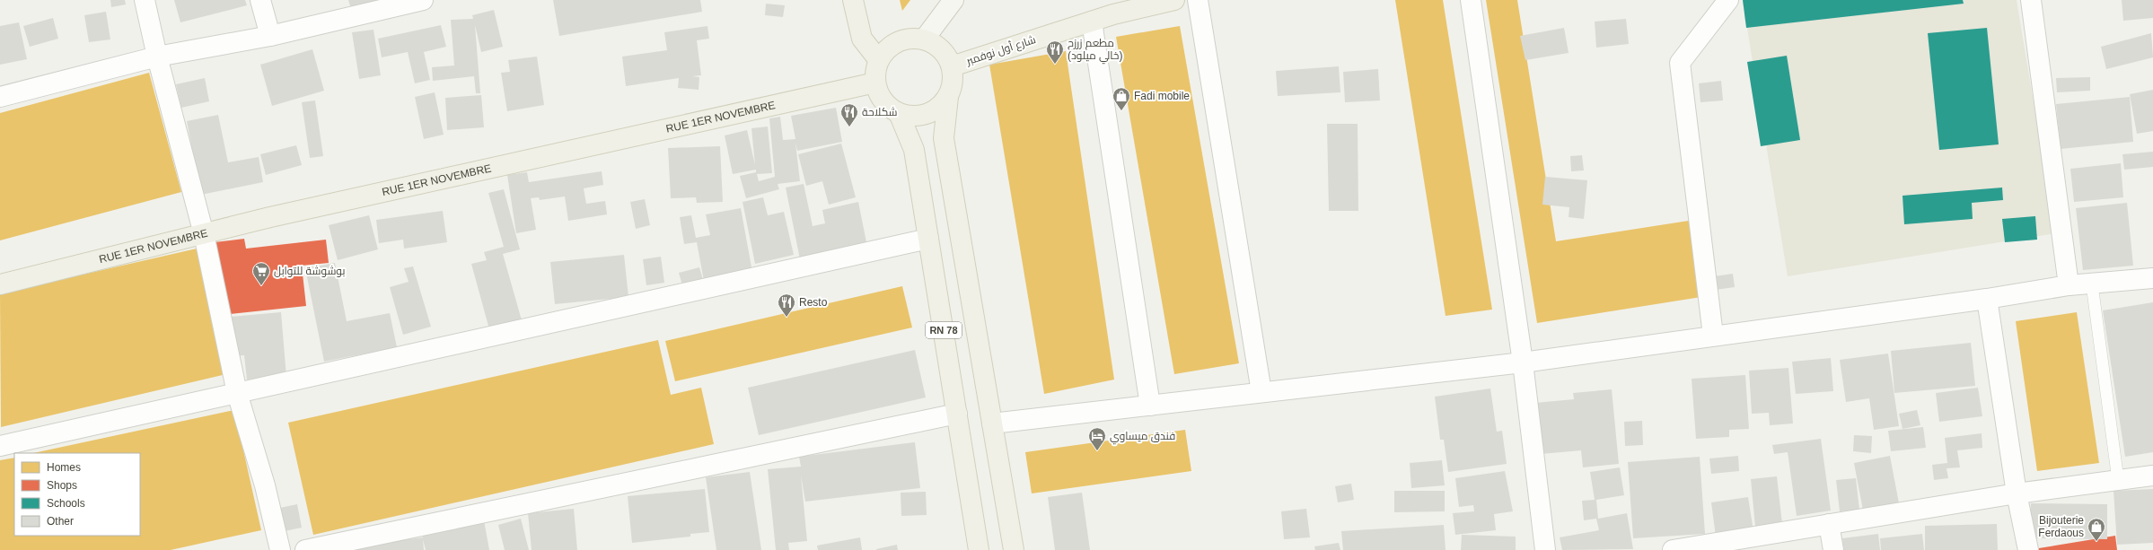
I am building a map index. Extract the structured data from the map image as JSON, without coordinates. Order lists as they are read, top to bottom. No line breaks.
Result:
{"streets":{"main road":["شارع أول نوفمبر","RUE 1ER NOVEMBRE","RN 78"]},"crossings":[["شارع أول نوفمبر","RUE 1ER NOVEMBRE"],["شارع أول نوفمبر","RN 78"],["RUE 1ER NOVEMBRE","RN 78"]],"places":{"restaurant":["مطعم زرزح (خالي ميلود)","شكلاحة","Resto"],"shop":["Fadi mobile","Bijouterie Ferdaous"],"supermarket":["بوشوشة للتوابل"],"hotel":["فندق ميساوي"]},"legend":["Homes","Shops","Schools","Other"]}
